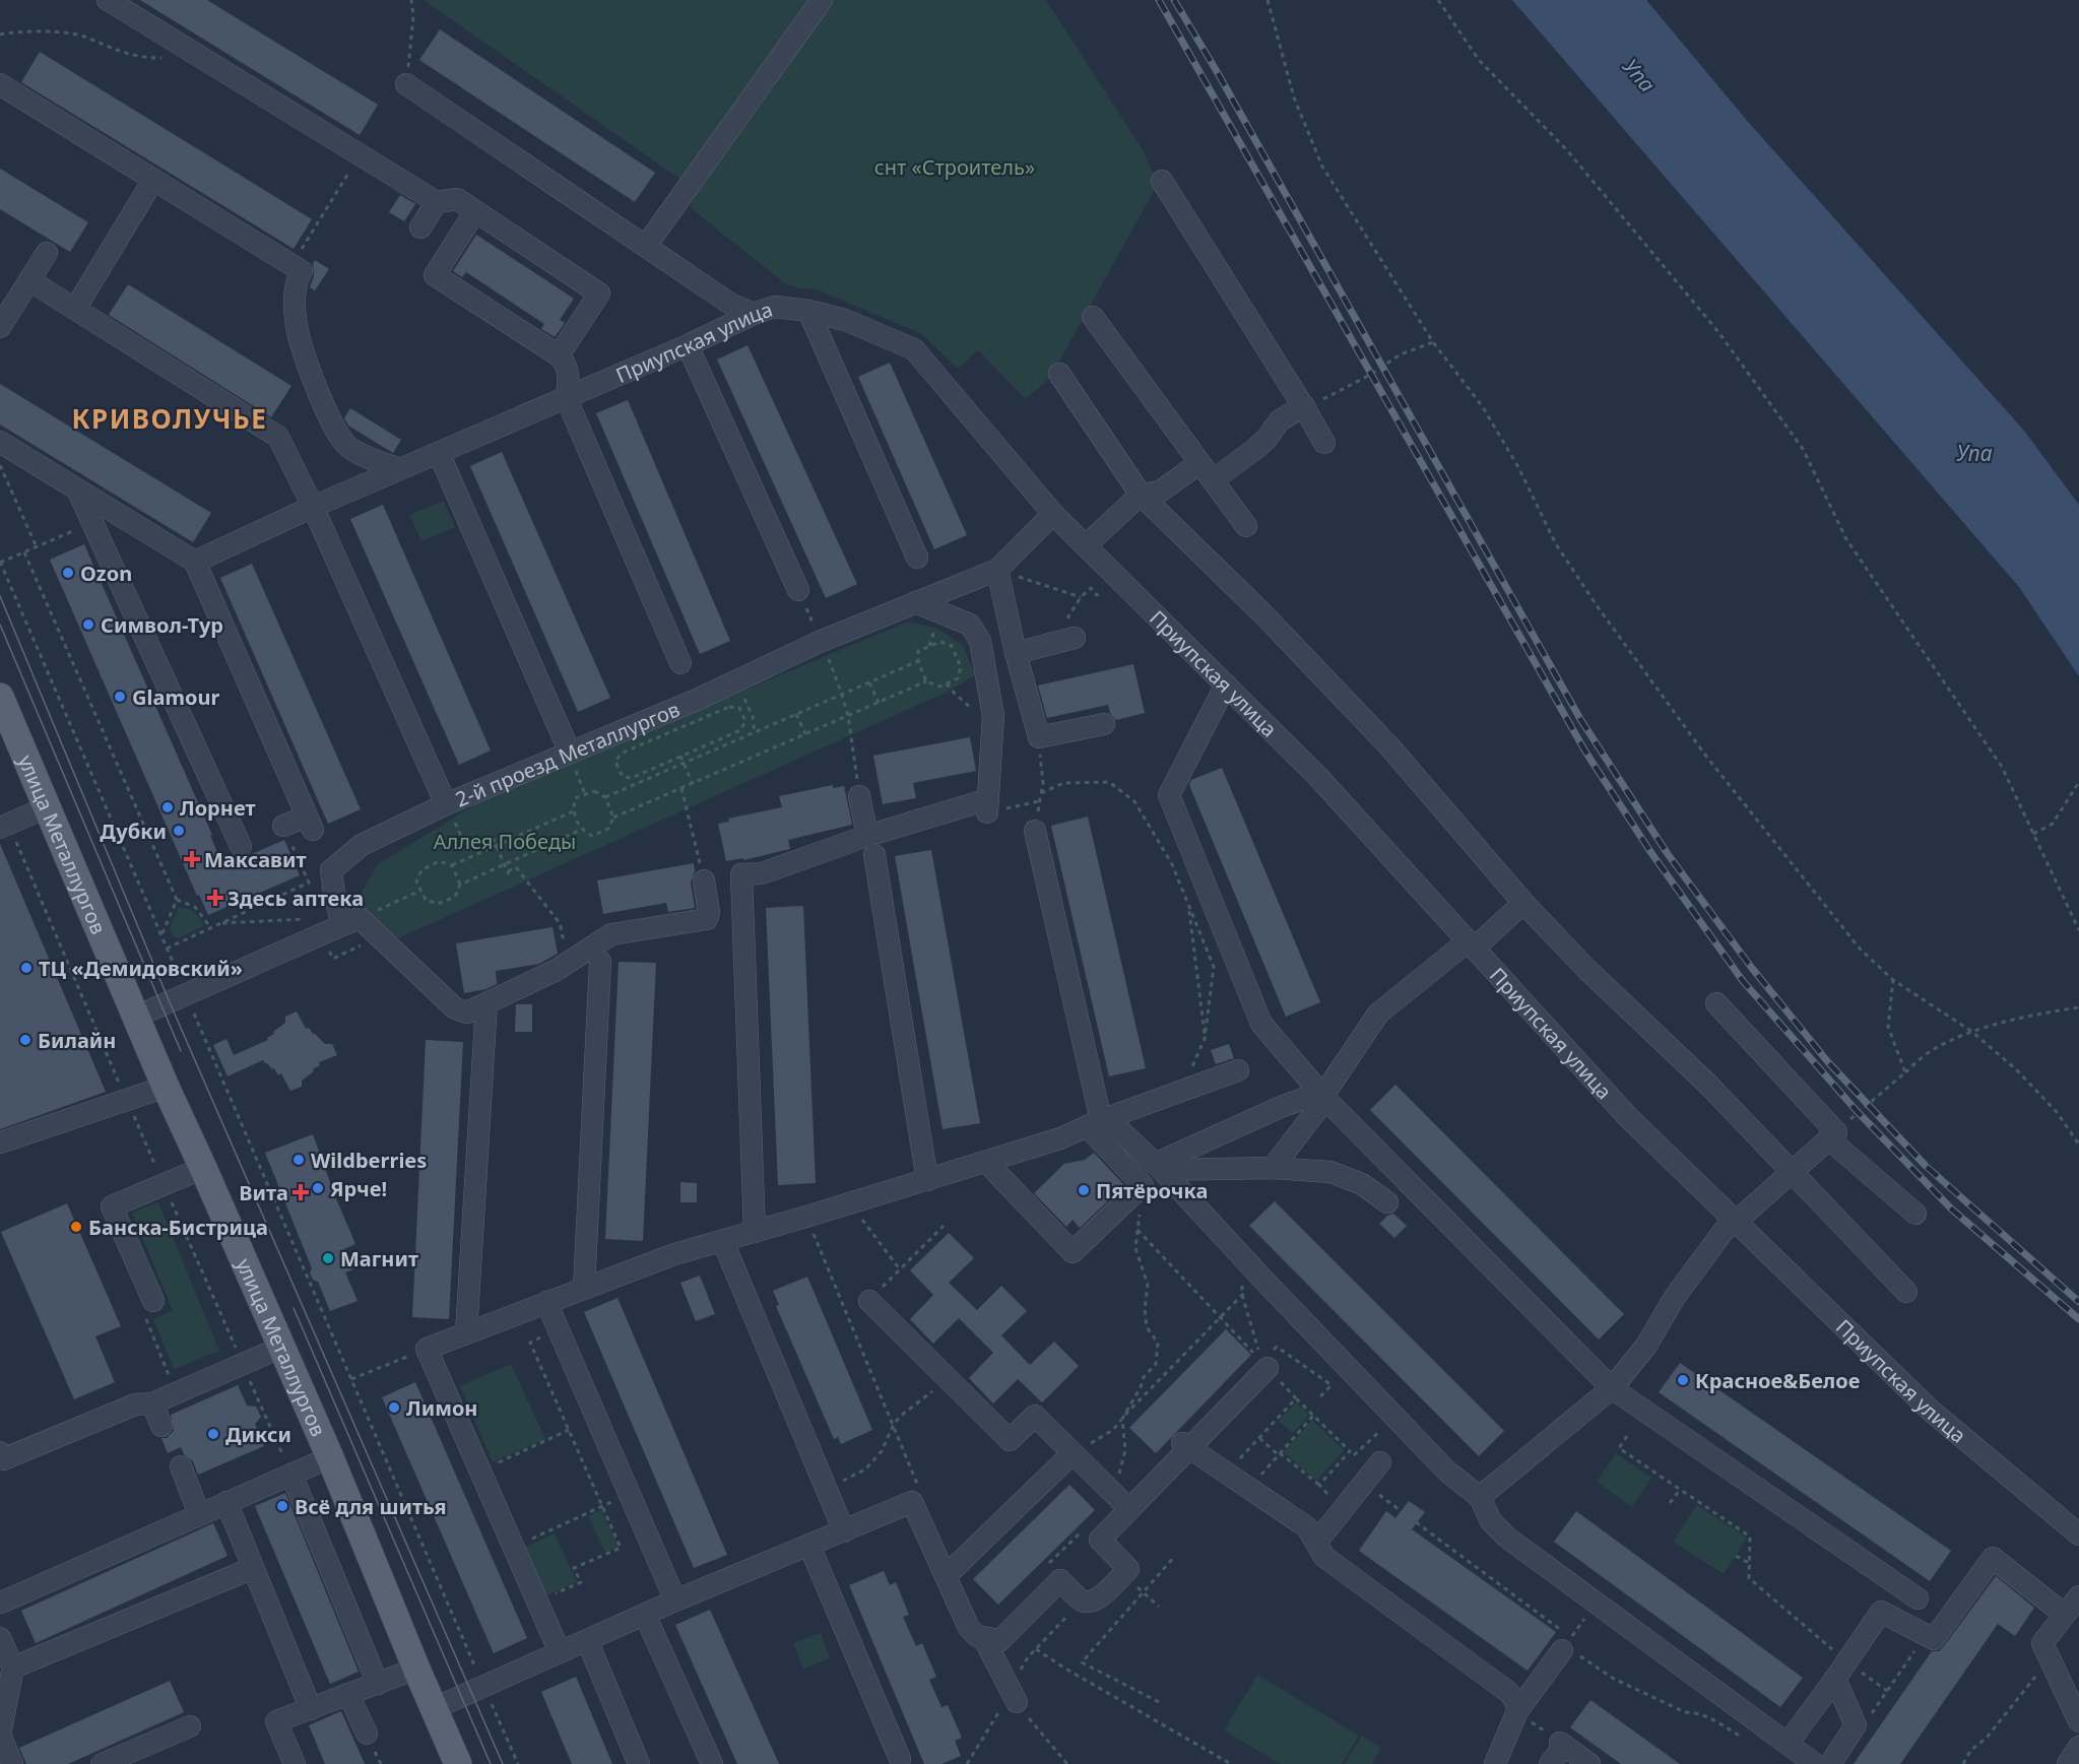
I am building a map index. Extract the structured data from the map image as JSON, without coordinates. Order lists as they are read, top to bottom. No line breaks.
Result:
{"streets":{"main road":["улица Металлургов"],"street":["Приупская улица","2-й проезд Металлургов"]},"crossings":[["Приупская улица","2-й проезд Металлургов"]],"districts":["КРИВОЛУЧЬЕ"],"water":["Упа"],"parks":["снт «Строитель»","Аллея Победы"],"places":{"other":["Ozon","Символ-Тур","Glamour","Лорнет","Дубки","ТЦ «Демидовский»","Билайн","Wildberries","Ярче!","Пятёрочка","Банска-Бистрица","Магнит","Красное&Белое","Лимон","Дикси","Всё для шитья"],"health":["Максавит","Здесь аптека","Вита"]}}
